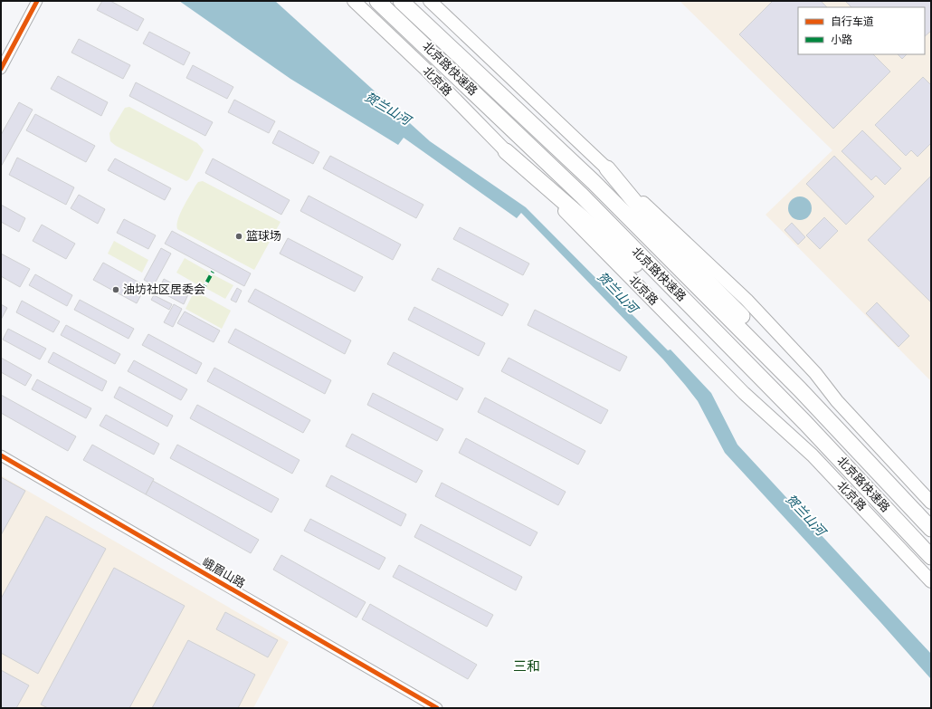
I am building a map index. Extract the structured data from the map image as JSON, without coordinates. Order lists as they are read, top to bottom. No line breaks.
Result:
{"streets":{"highway":["北京路快速路"],"main road":["北京路"],"street":["峨眉山路"]},"districts":["三和"],"water":["贺兰山河"],"places":["篮球场","油坊社区居委会"],"legend":["自行车道","小路"]}
